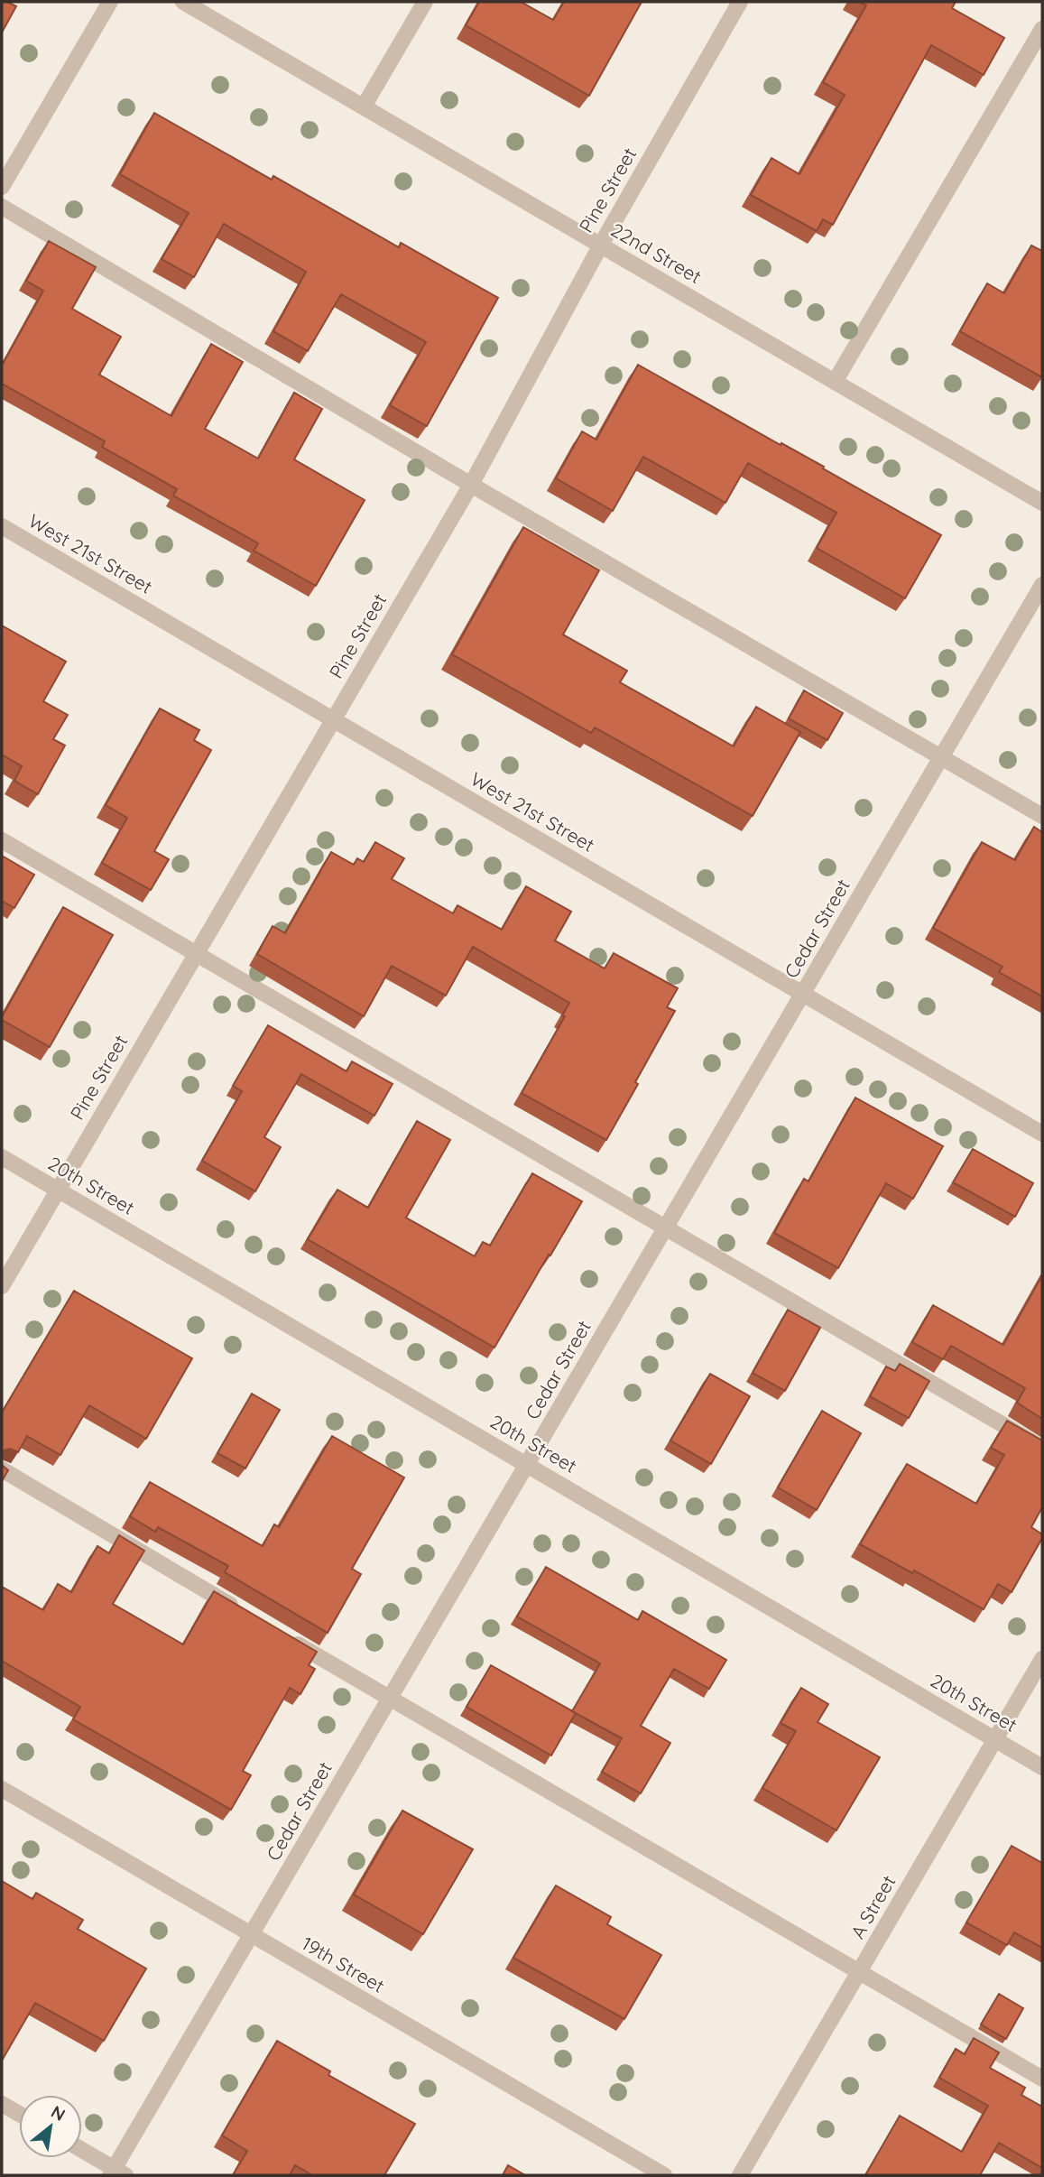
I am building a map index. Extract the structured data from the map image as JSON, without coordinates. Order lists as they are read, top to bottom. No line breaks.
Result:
{"streets":{"street":["Pine Street","22nd Street","West 21st Street","Cedar Street","20th Street","A Street","19th Street"]},"crossings":[["Pine Street","22nd Street"],["Pine Street","West 21st Street"],["Pine Street","20th Street"],["West 21st Street","Cedar Street"],["Cedar Street","20th Street"],["Cedar Street","19th Street"],["20th Street","A Street"]],"north":"top right"}
